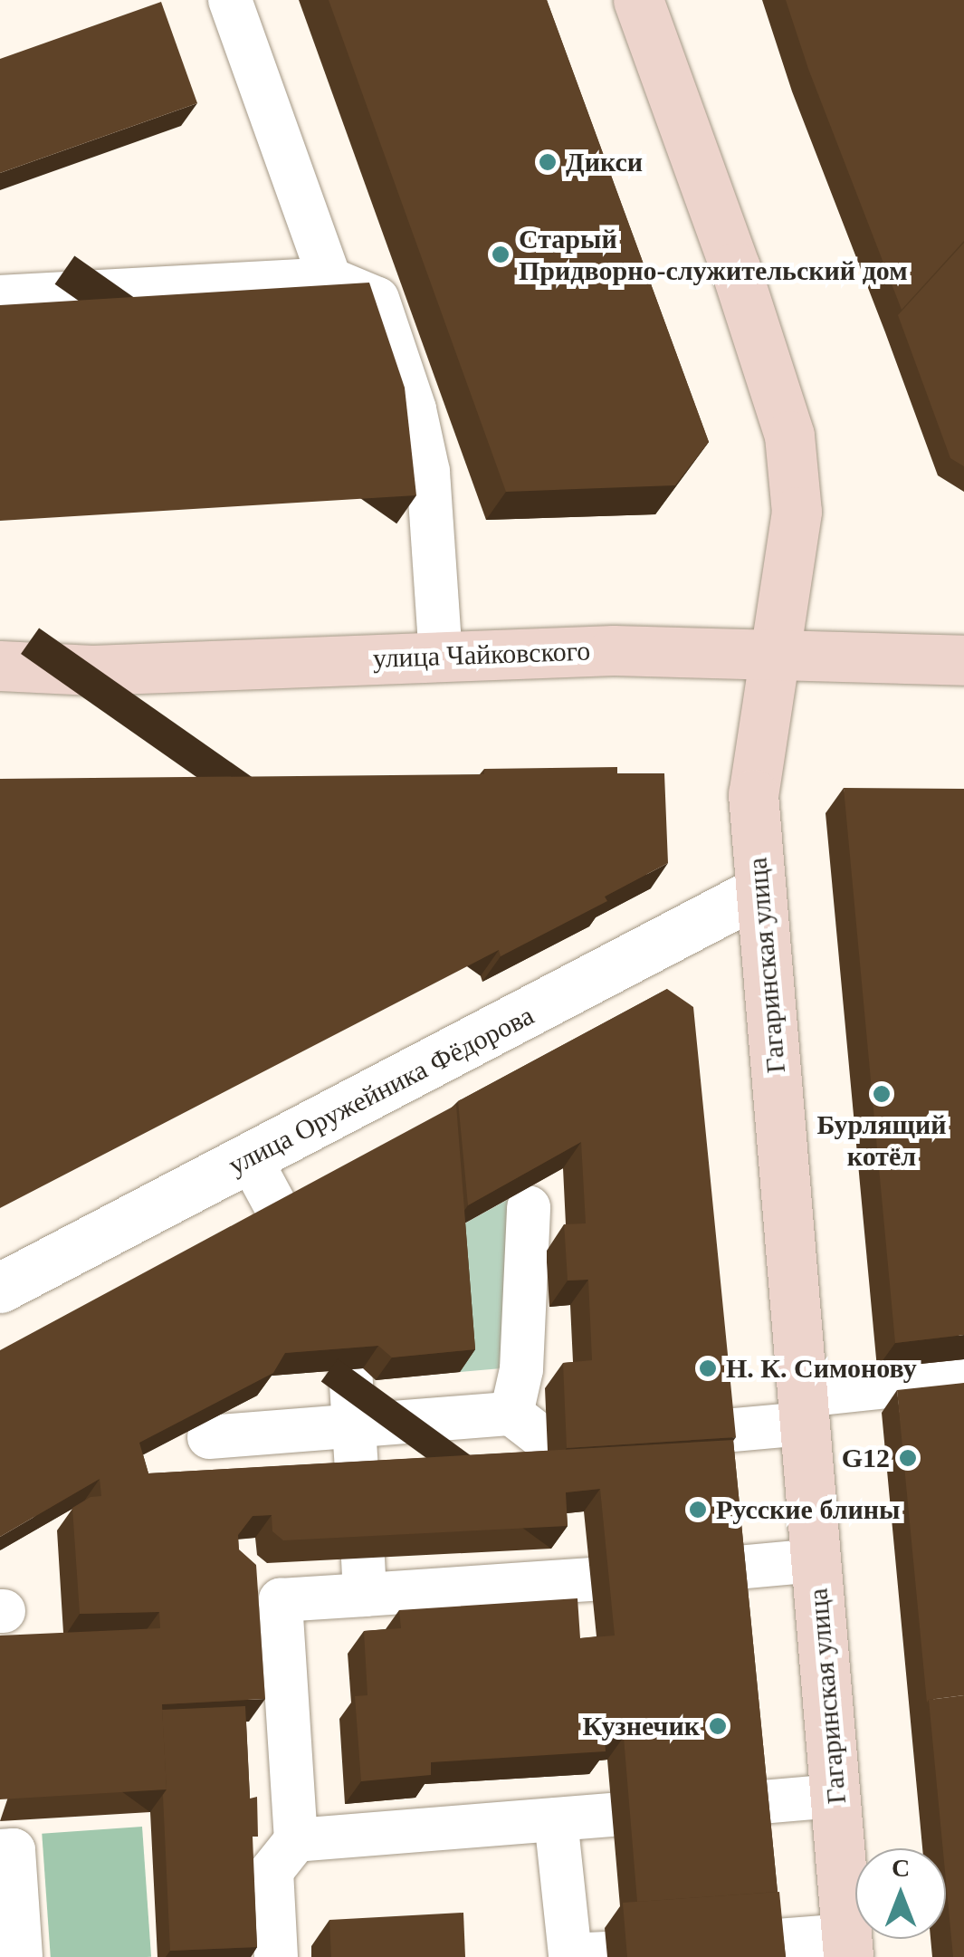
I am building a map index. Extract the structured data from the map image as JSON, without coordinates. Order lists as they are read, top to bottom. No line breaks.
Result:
{"streets":{"street":["улица Чайковского","Гагаринская улица","улица Оружейника Фёдорова"]},"crossings":[["улица Чайковского","Гагаринская улица"],["Гагаринская улица","улица Оружейника Фёдорова"]],"places":["Дикси","Старый Придворно-служительский дом","Бурлящий котёл","Н. К. Симонову","G12","Русские блины","Кузнечик"],"north":"top"}
